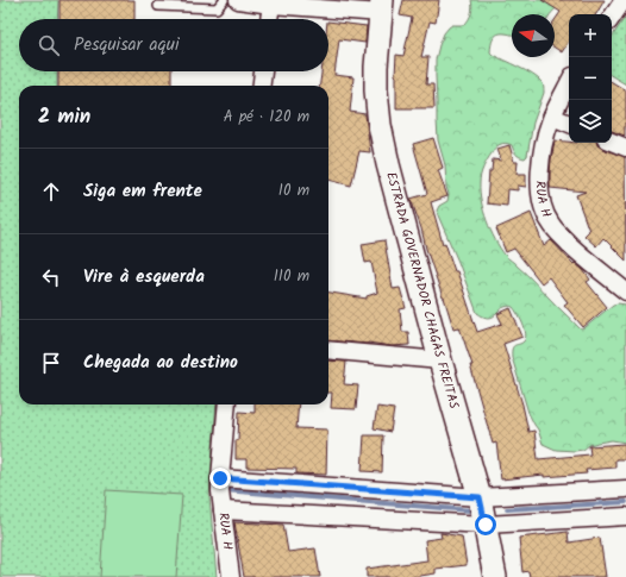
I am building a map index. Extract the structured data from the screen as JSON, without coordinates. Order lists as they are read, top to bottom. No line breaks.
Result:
{"streets":{"main road":["ESTRADA GOVERNADOR CHAGAS FREITAS"],"street":["RUA H"]},"north":"left","page":{"map_buttons":["+","−"],"search":"Pesquisar aqui","heading":["2 min","A pé · 120 m"],"list":[["Siga em frente","10 m"],["Vire à esquerda","110 m"],"Chegada ao destino"]}}
